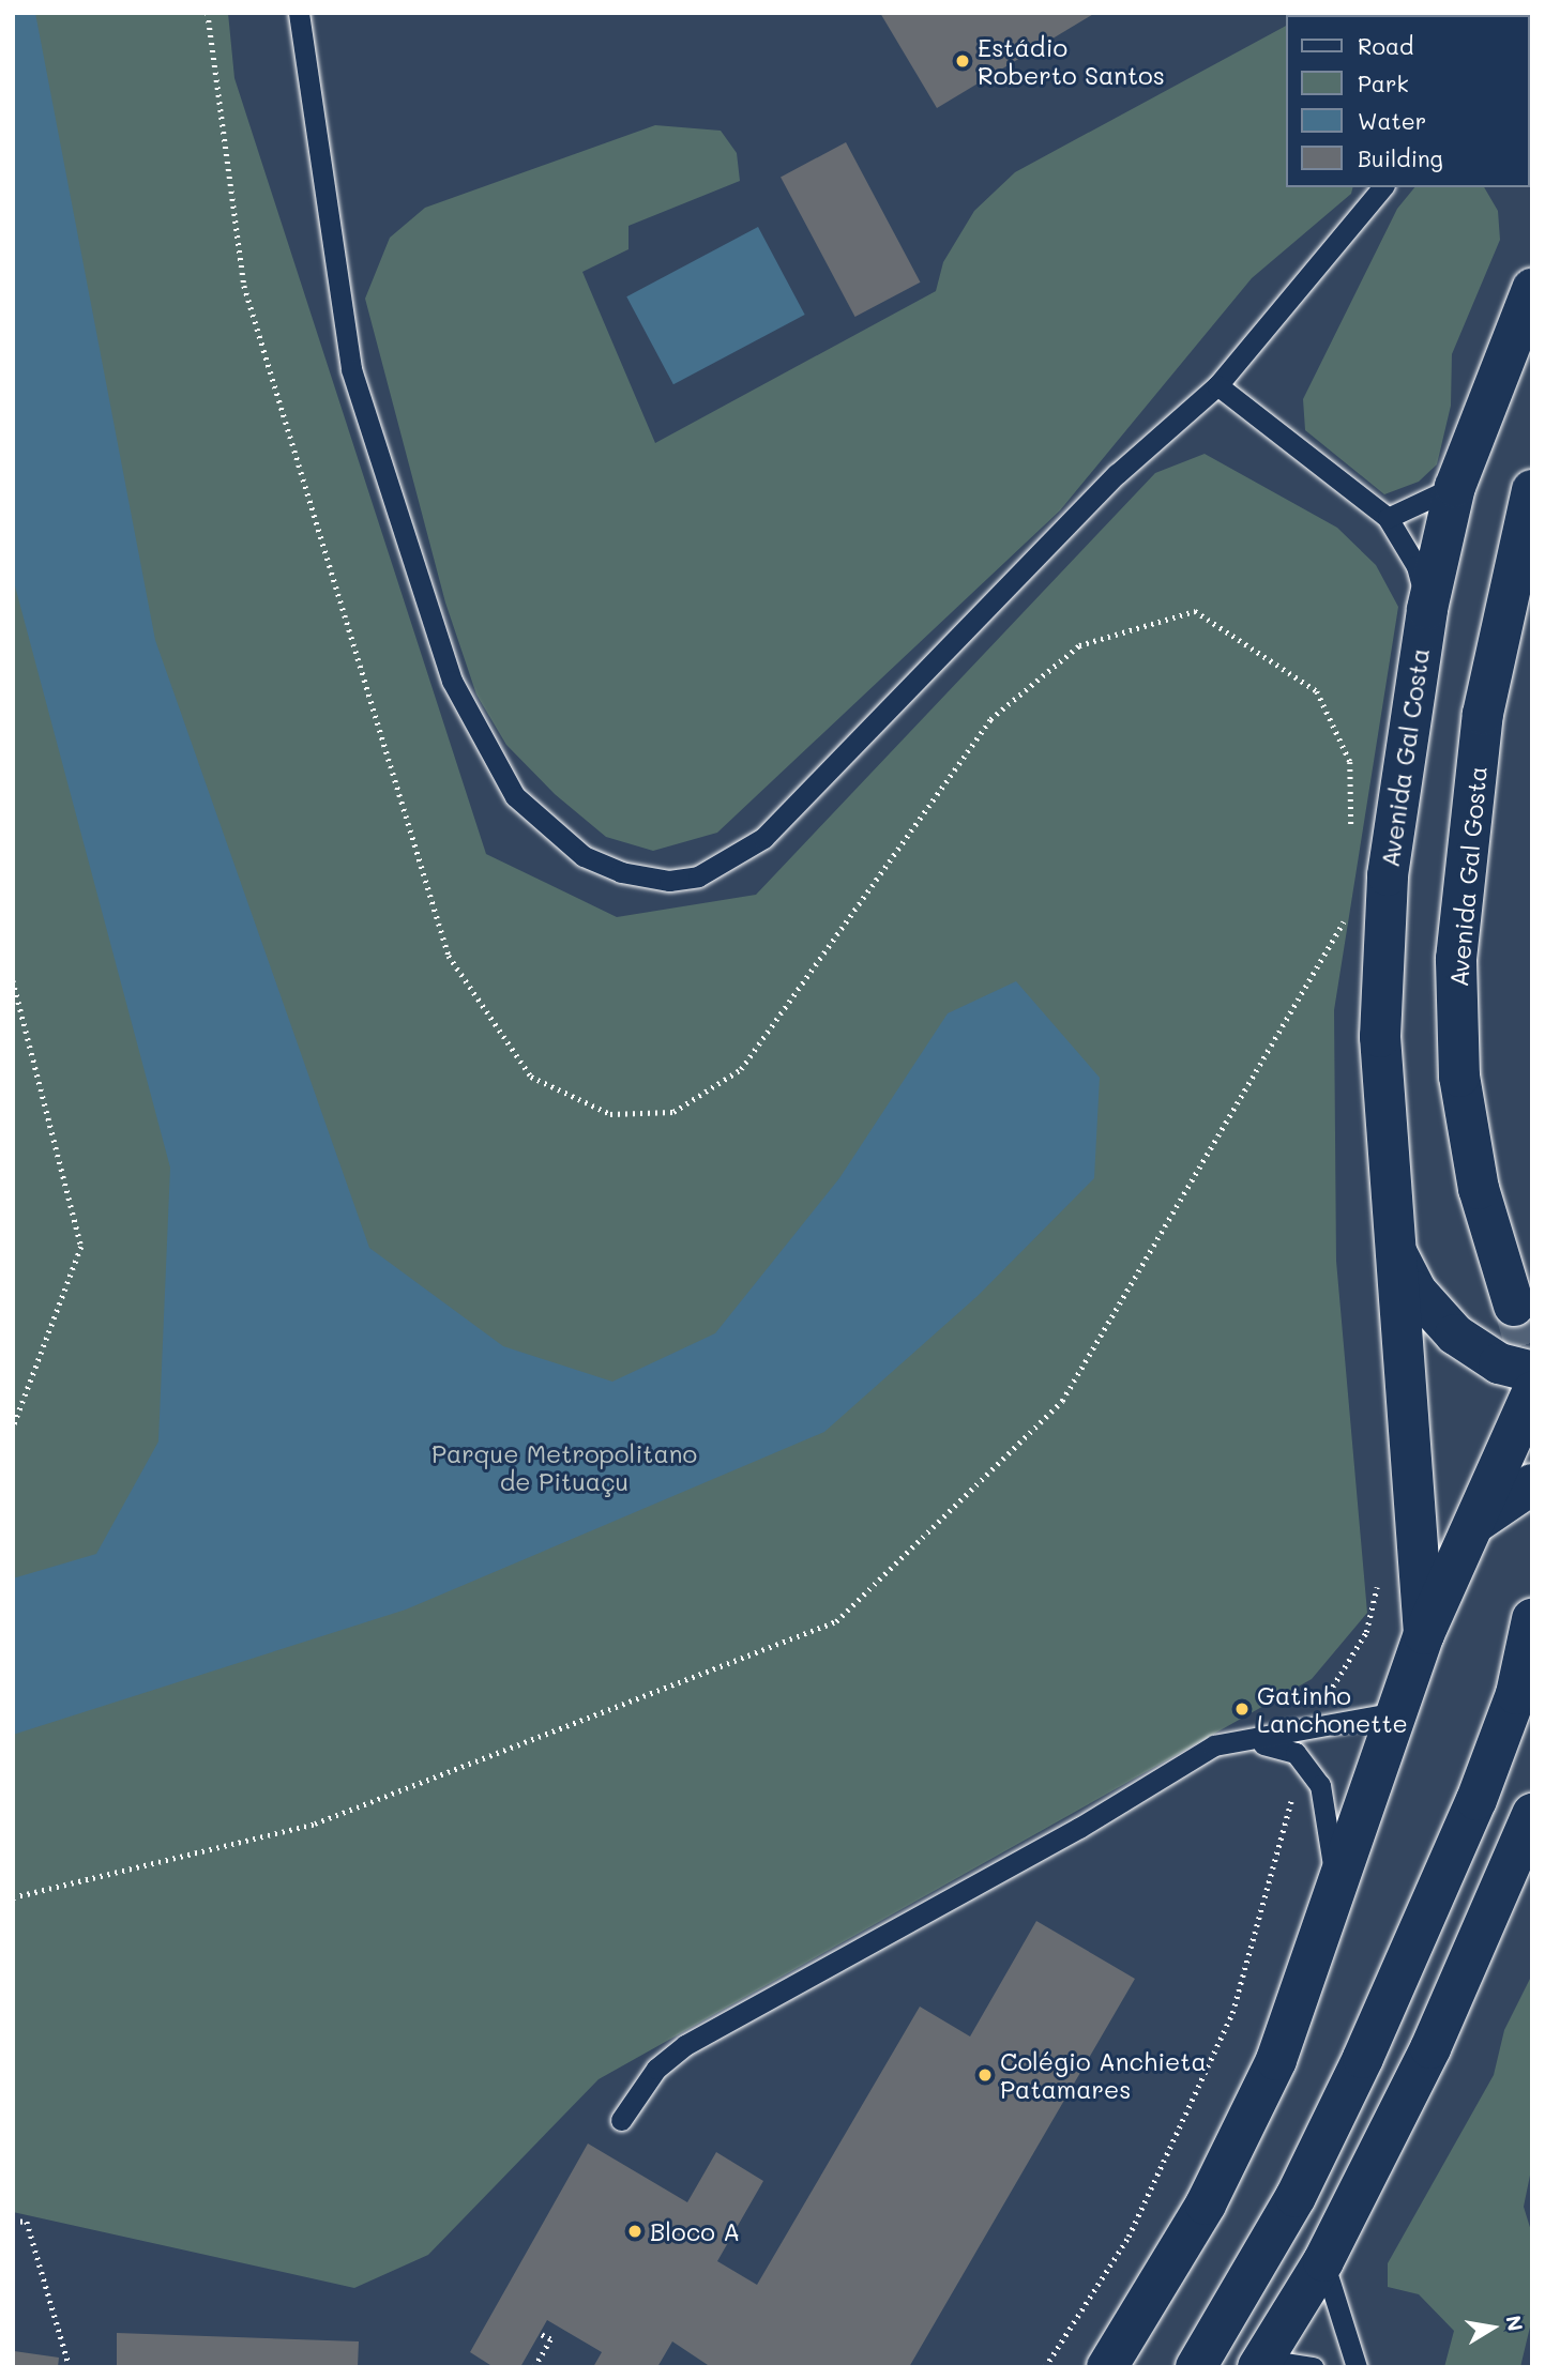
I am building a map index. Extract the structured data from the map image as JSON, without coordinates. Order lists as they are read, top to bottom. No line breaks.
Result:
{"streets":{"main road":["Avenida Gal Costa","Avenida Gal Gosta"]},"parks":["Parque Metropolitano de Pituaçu"],"places":["Estádio Roberto Santos","Gatinho Lanchonette","Colégio Anchieta Patamares","Bloco A"],"legend":["Road","Park","Water","Building"],"north":"right"}
